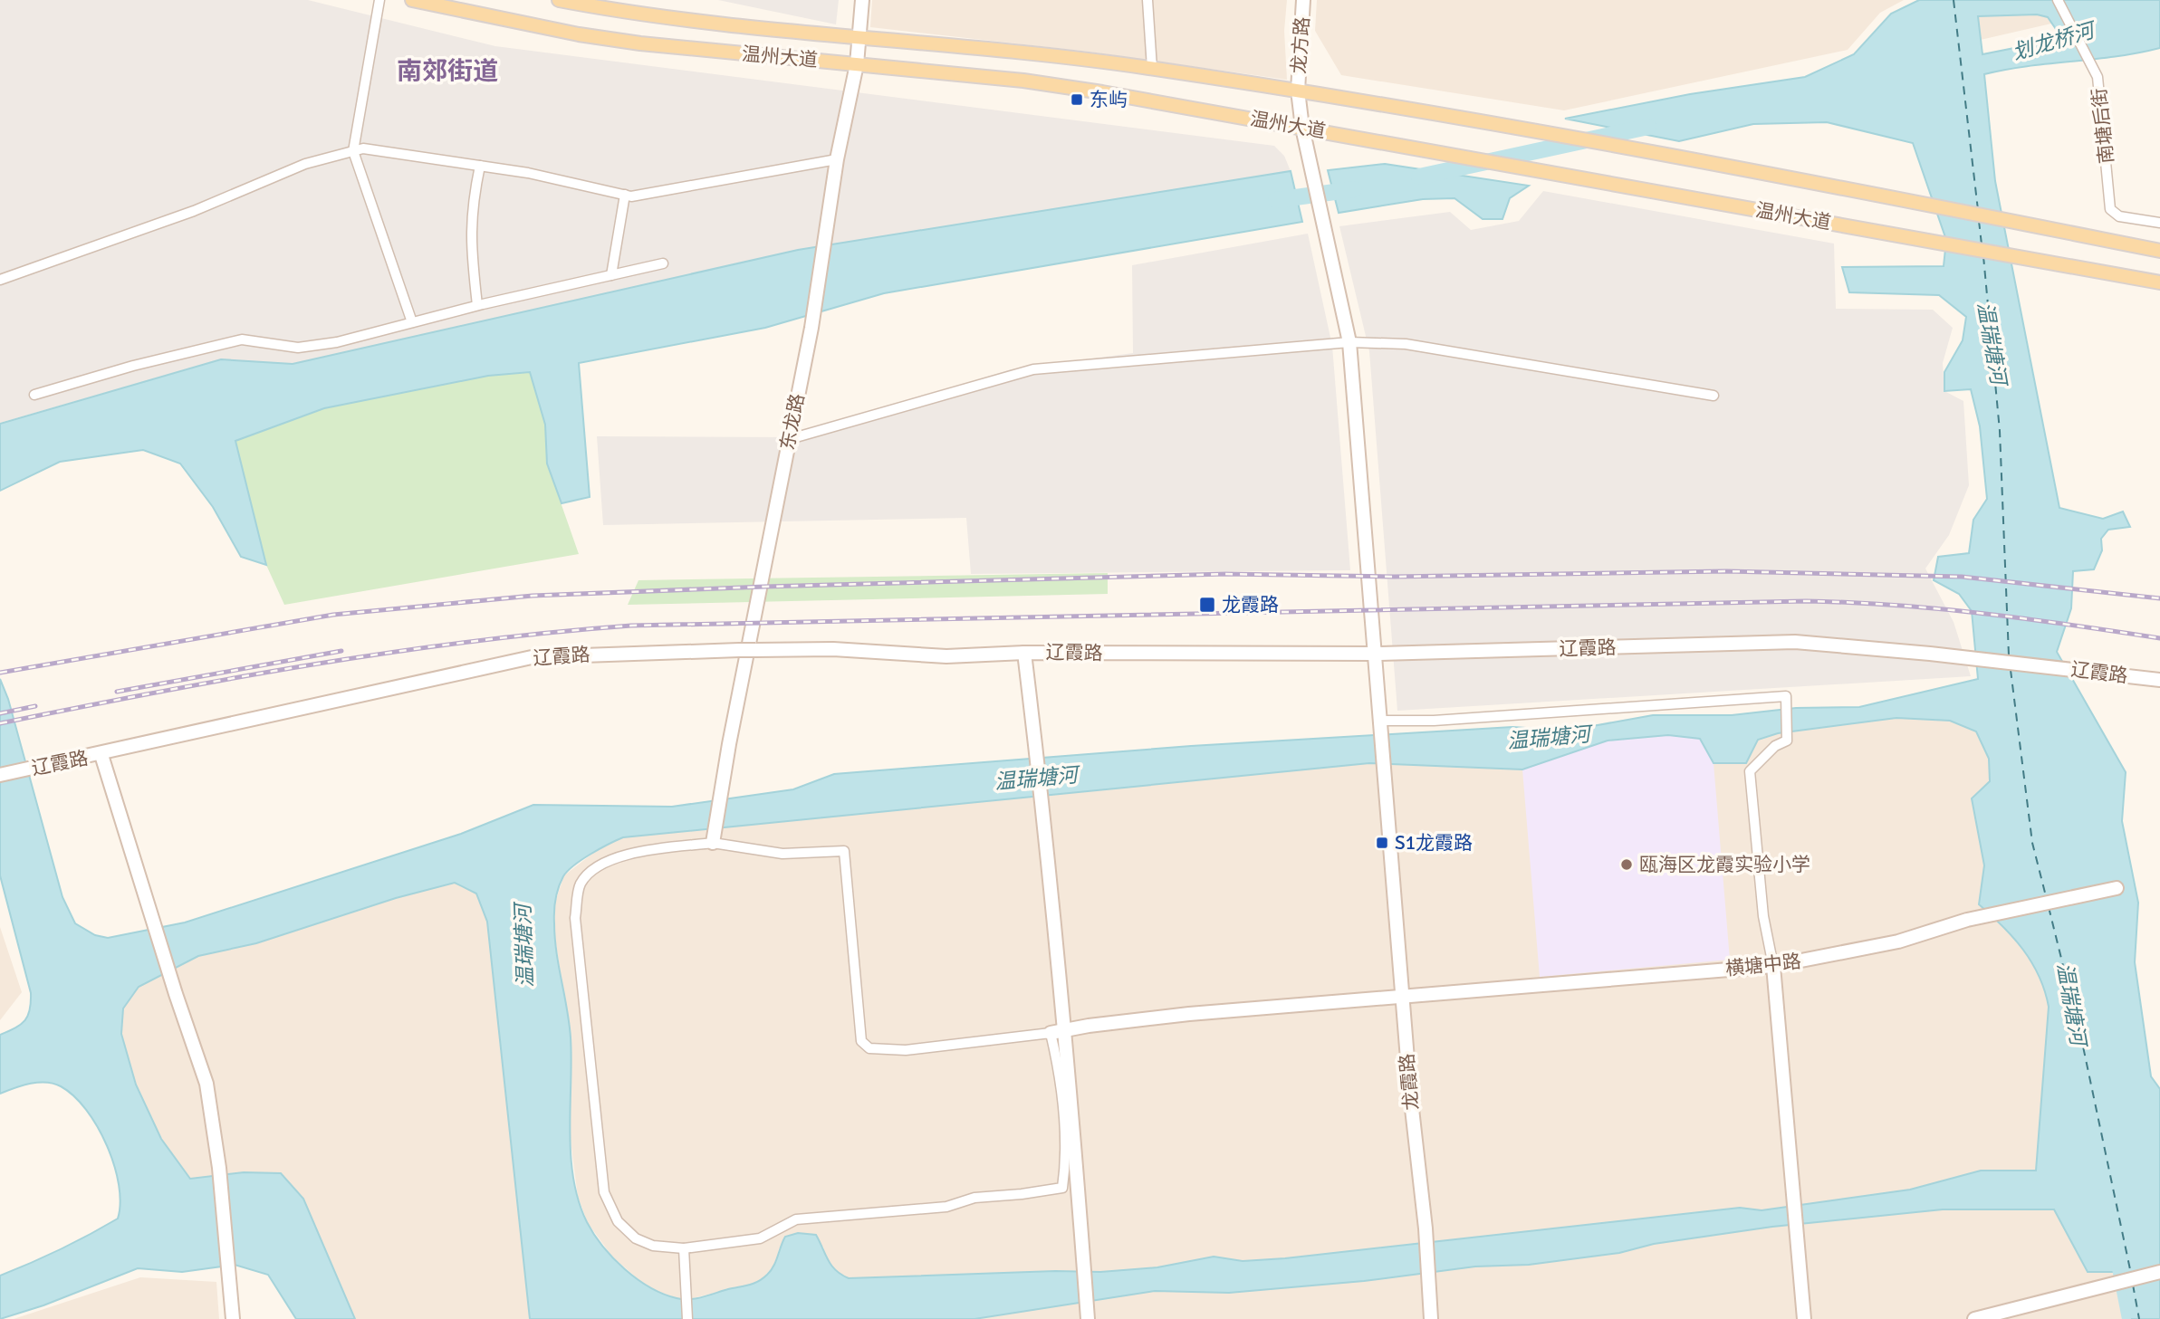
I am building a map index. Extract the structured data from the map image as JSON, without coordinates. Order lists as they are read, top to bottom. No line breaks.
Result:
{"streets":{"main road":["温州大道"],"street":["龙方路","南塘后街","东龙路","辽霞路","横塘中路","龙霞路"]},"crossings":[["龙方路","温州大道"],["龙方路","龙霞路"],["温州大道","东龙路"],["温州大道","龙霞路"],["辽霞路","龙霞路"],["横塘中路","龙霞路"]],"districts":["南郊街道"],"water":["划龙桥河","温瑞塘河"],"places":{"transit":["东屿","龙霞路","S1龙霞路"],"other":["瓯海区龙霞实验小学"]}}
